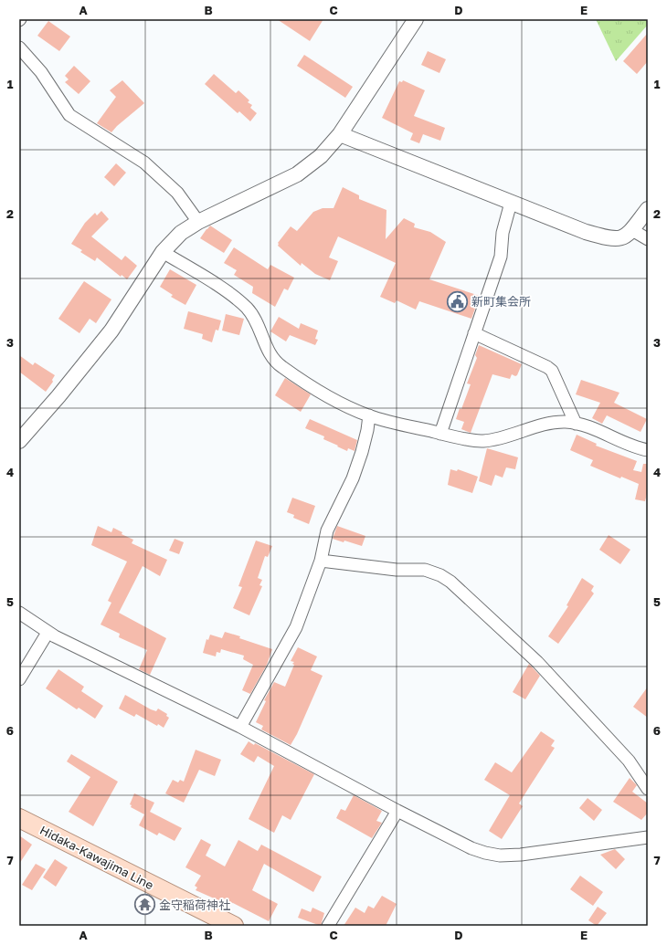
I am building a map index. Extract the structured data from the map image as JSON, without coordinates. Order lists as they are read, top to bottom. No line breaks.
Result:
{"streets":{"main road":["Hidaka-Kawajima Line"]},"places":{"public building":["新町集会所"],"temple":["金守稲荷神社"]},"grid":{"columns":["A","B","C","D","E"],"rows":["1","2","3","4","5","6","7"]}}
